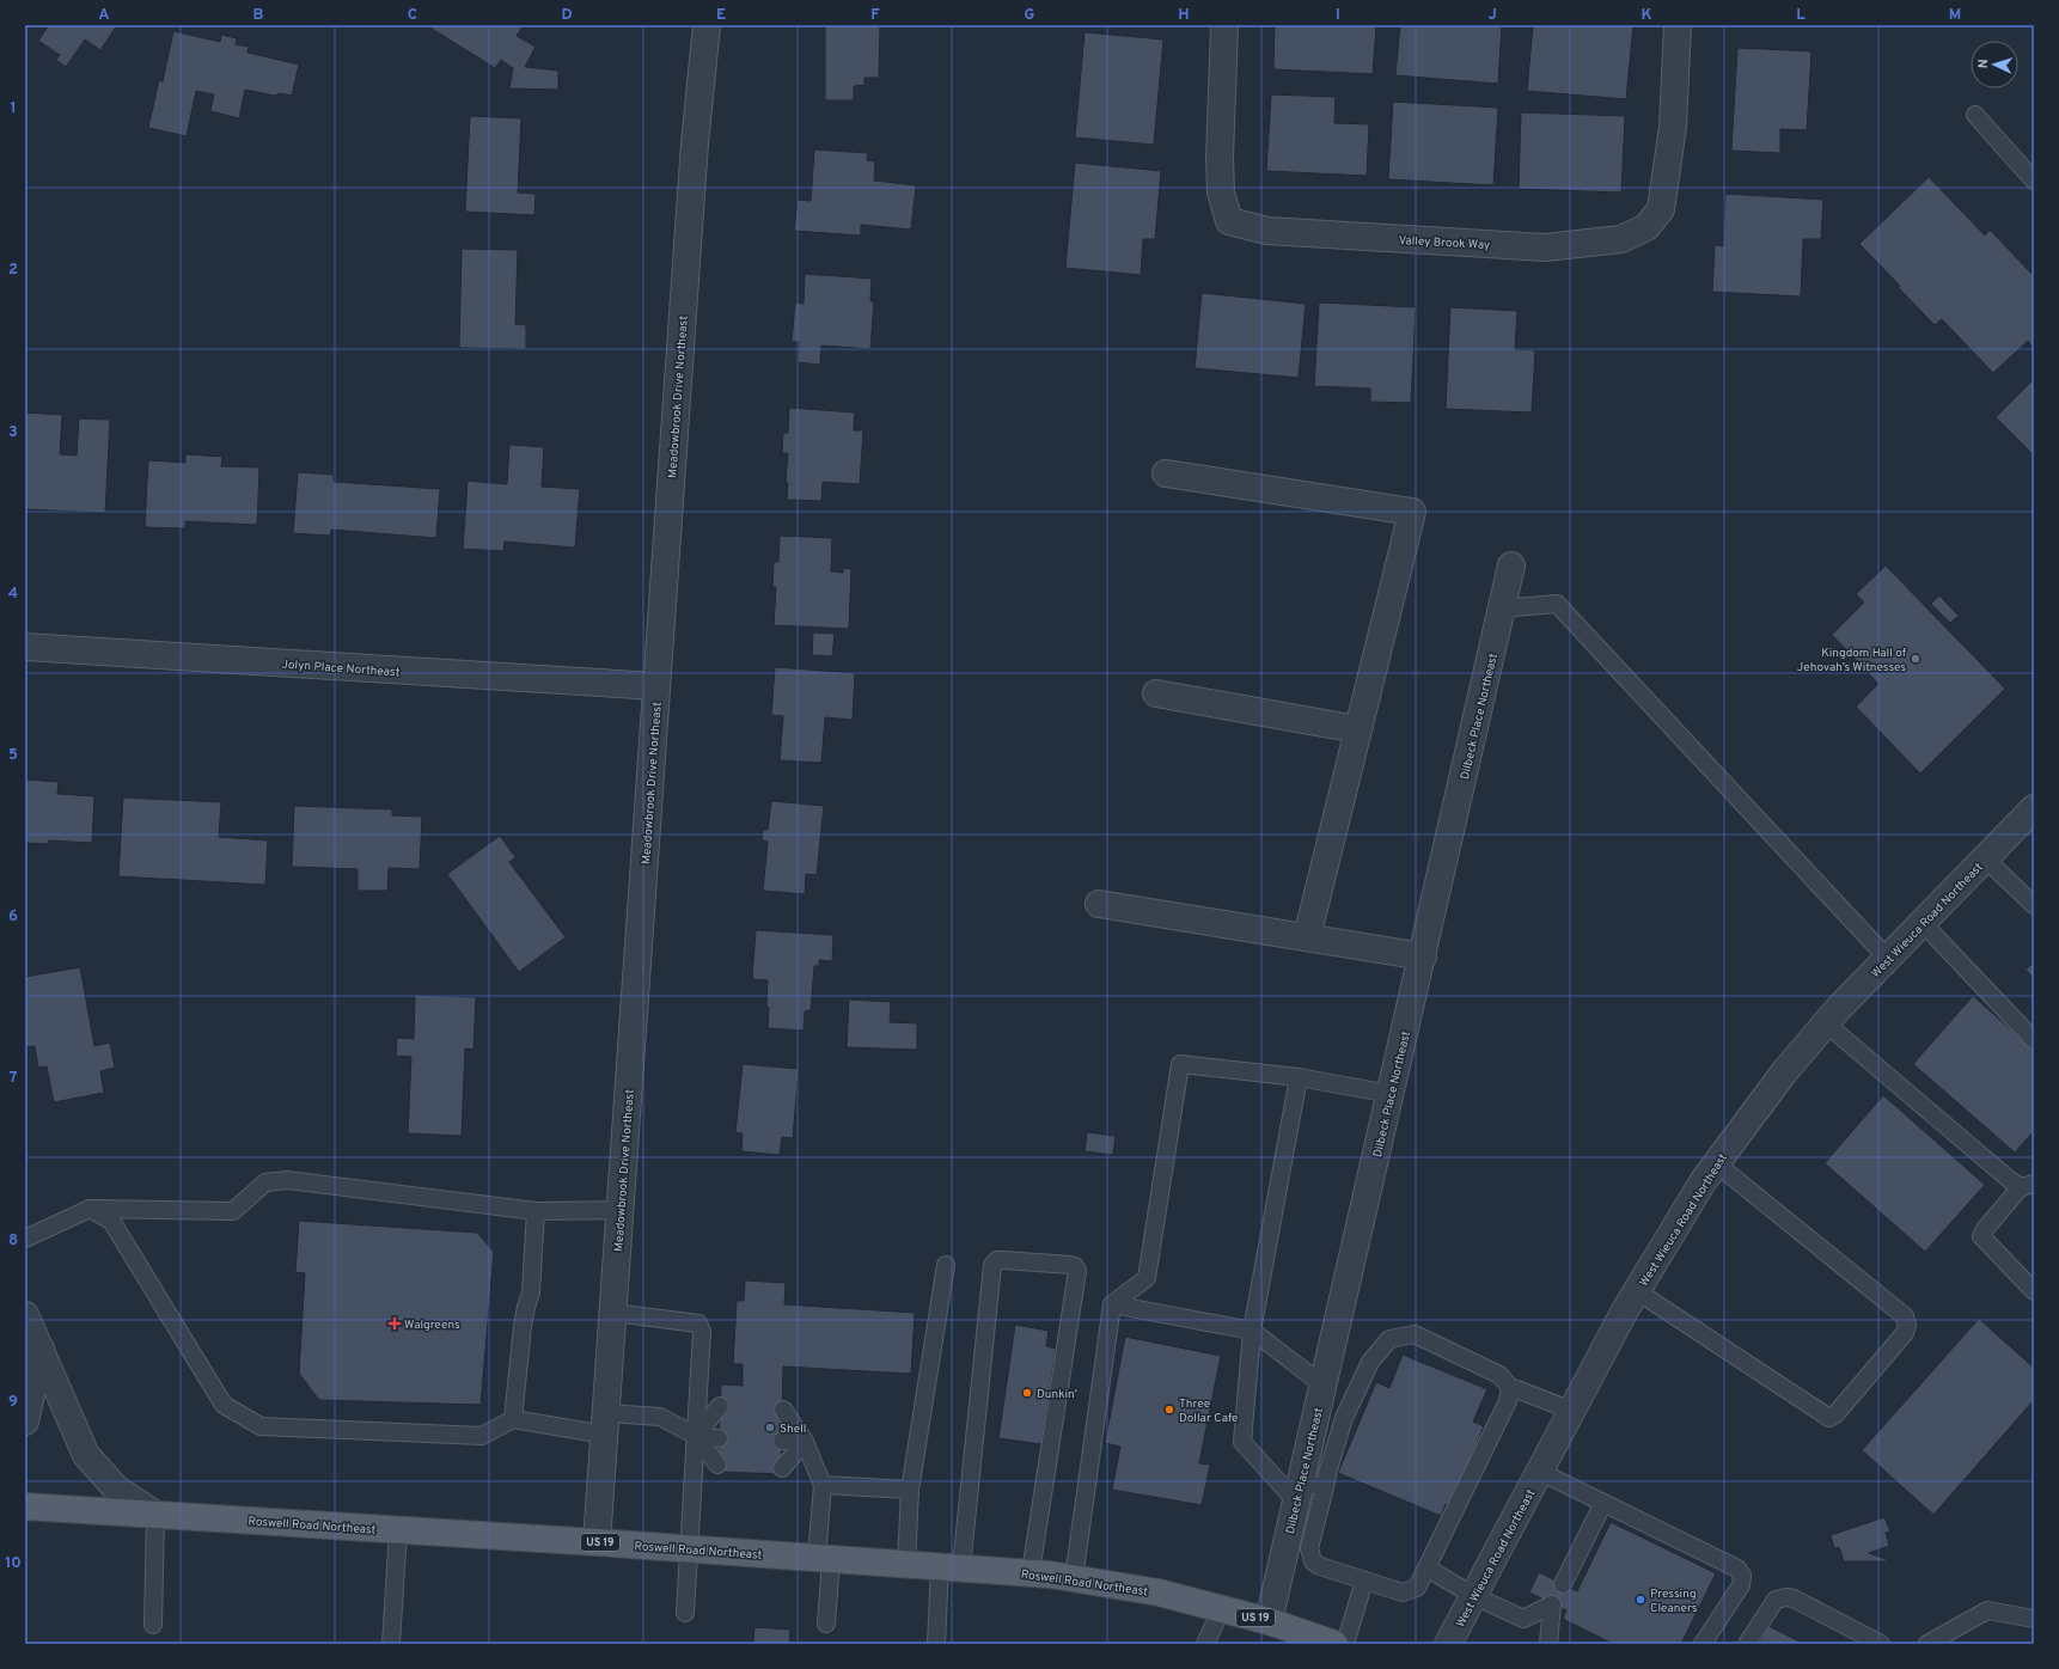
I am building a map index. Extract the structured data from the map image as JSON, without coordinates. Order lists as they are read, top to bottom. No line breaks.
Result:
{"streets":{"main road":["Roswell Road Northeast","US 19"],"street":["Valley Brook Way","Meadowbrook Drive Northeast","Jolyn Place Northeast","Dilbeck Place Northeast","West Wieuca Road Northeast"]},"crossings":[["Meadowbrook Drive Northeast","Jolyn Place Northeast"],["Meadowbrook Drive Northeast","Roswell Road Northeast"],["Dilbeck Place Northeast","Roswell Road Northeast"]],"places":{"other":["Kingdom Hall of Jehovah’s Witnesses","Dunkin'","Three Dollar Cafe","Shell","Pressing Cleaners"],"health":["Walgreens"]},"north":"left","grid":{"columns":["A","B","C","D","E","F","G","H","I","J","K","L","M"],"rows":["1","2","3","4","5","6","7","8","9","10"]}}
